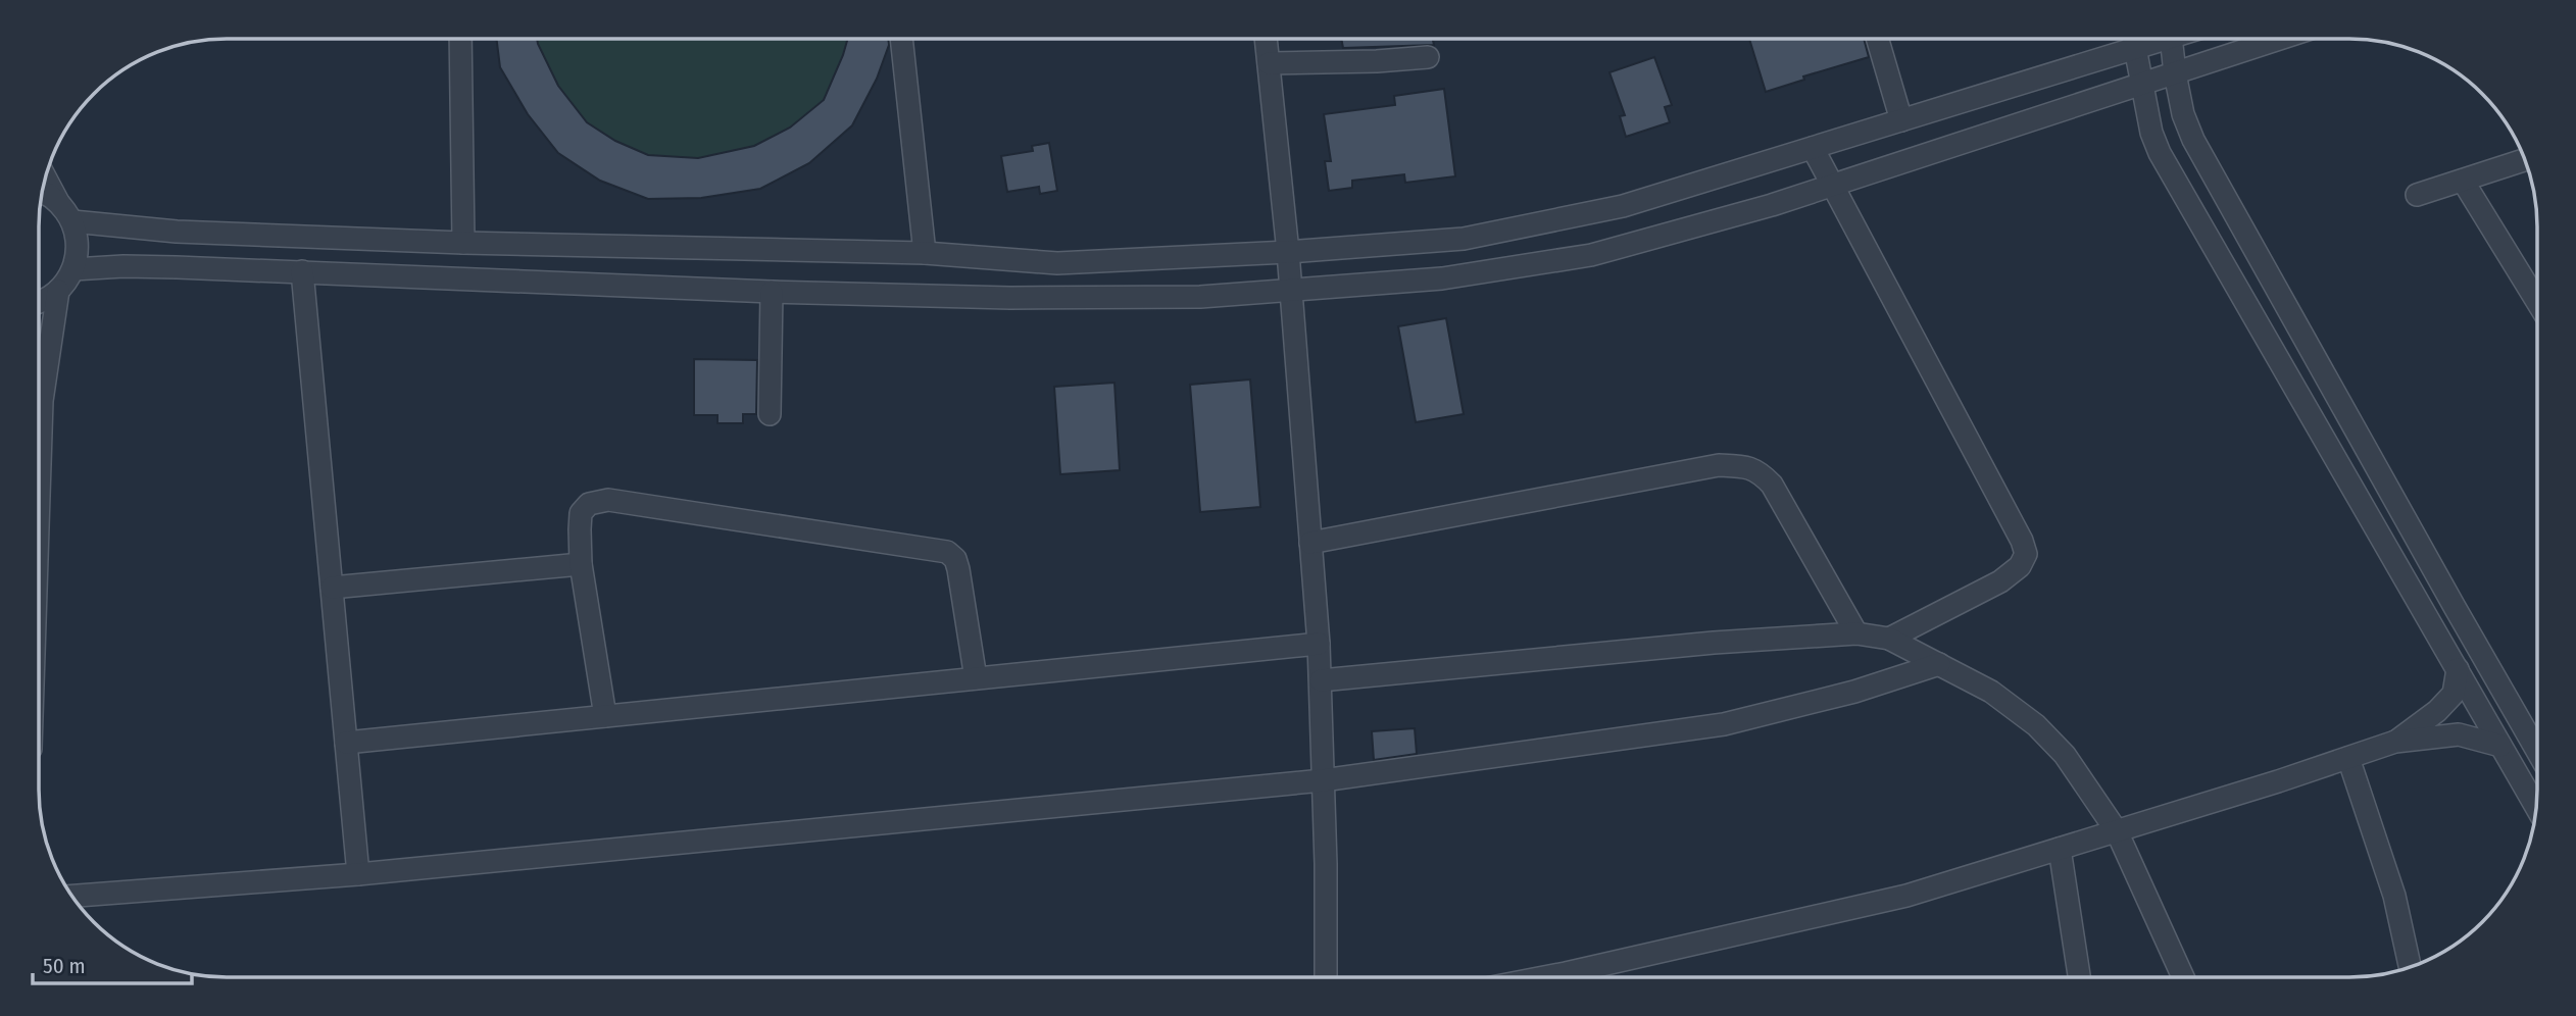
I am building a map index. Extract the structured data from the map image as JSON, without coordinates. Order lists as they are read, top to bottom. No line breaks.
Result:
{"scale_bar":"50 m"}
